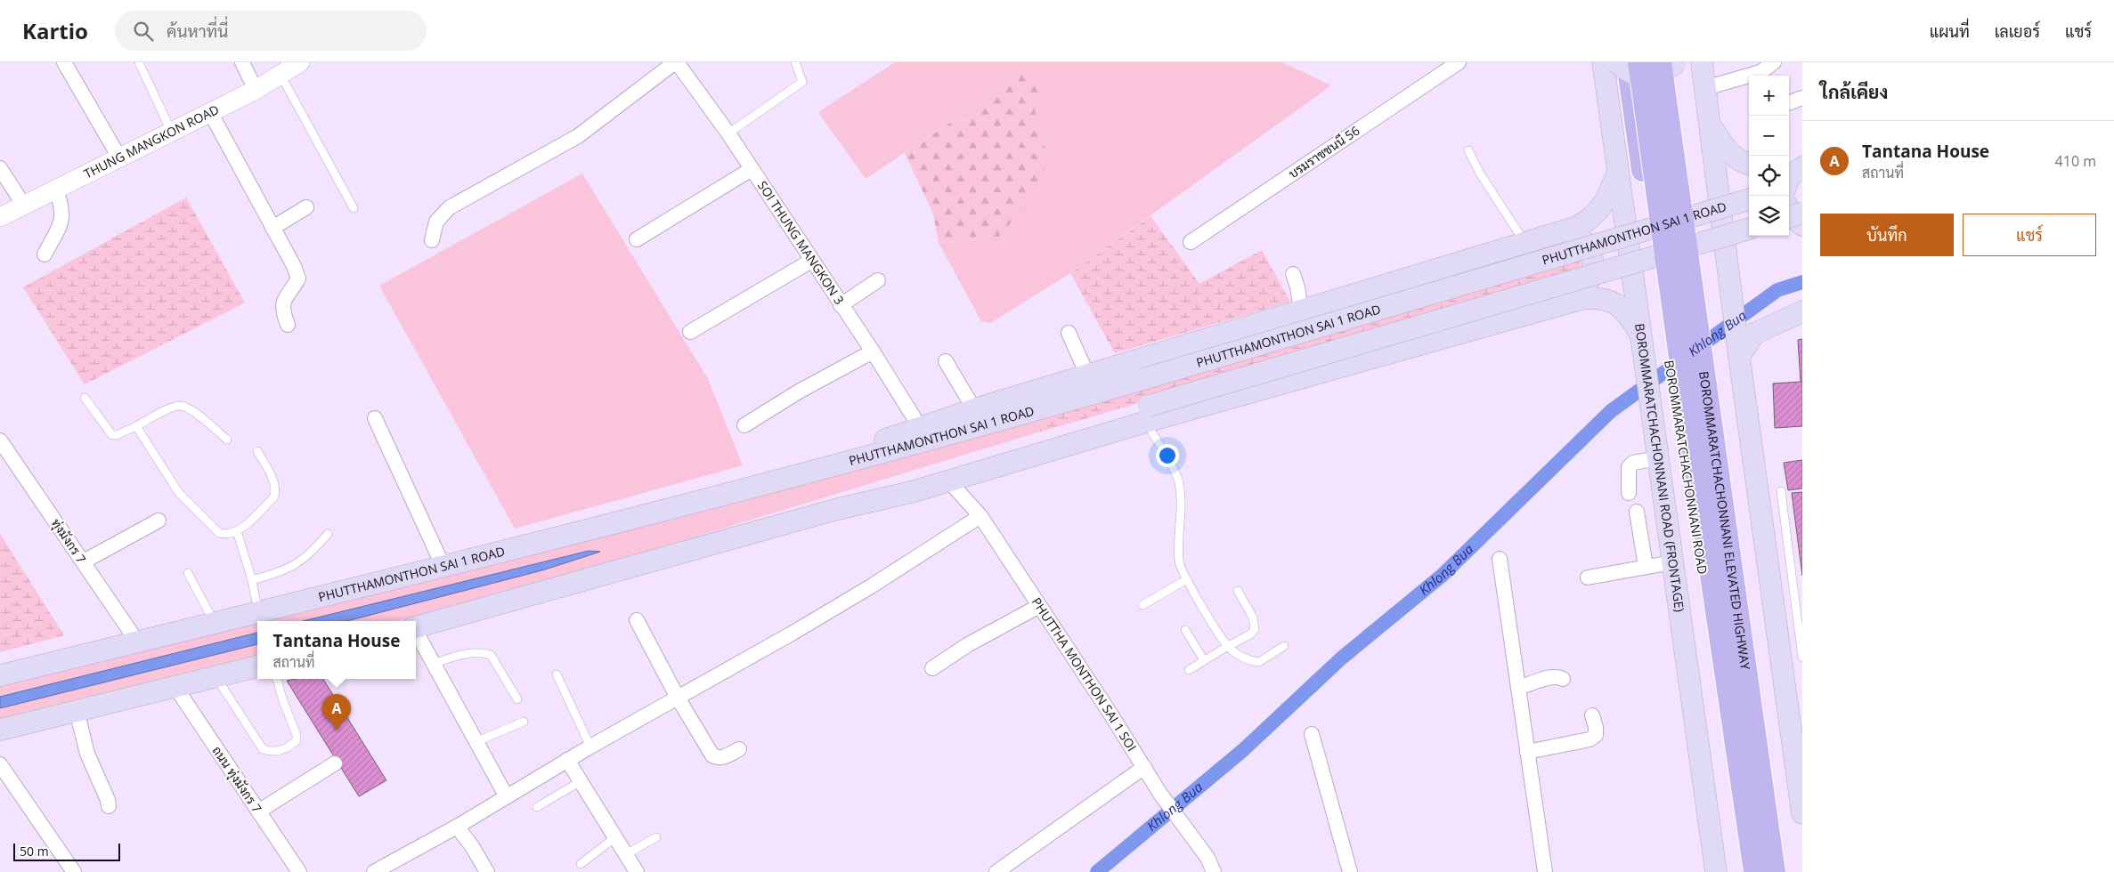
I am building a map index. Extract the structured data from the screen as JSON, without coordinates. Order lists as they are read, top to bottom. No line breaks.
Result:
{"streets":{"main road":["PHUTTHAMONTHON SAI 1 ROAD","BOROMMARATCHACHONNANI ROAD (FRONTAGE)","BOROMMARATCHACHONNANI ROAD","BOROMMARATCHACHONNANI ELEVATED HIGHWAY"],"street":["THUNG MANGKON ROAD","บรมราชชนนี 56","SOI THUNG MANGKON 3","ทุ่งมังกร 7","PHUTTHA MONTHON SAI 1 SOI","ถนน ทุ่งมังกร 7"]},"crossings":[["PHUTTHAMONTHON SAI 1 ROAD","SOI THUNG MANGKON 3"],["PHUTTHAMONTHON SAI 1 ROAD","BOROMMARATCHACHONNANI ROAD (FRONTAGE)"],["PHUTTHAMONTHON SAI 1 ROAD","ทุ่งมังกร 7"]],"water":["Khlong Bua"],"scale_bar":"50 m","page":{"header":"Kartio","search":"ค้นหาที่นี่","nav":["แผนที่","เลเยอร์","แชร์"],"heading":"ใกล้เคียง","map_buttons":["+","−"],"list":[{"mark":"A","name":"Tantana House","note":"สถานที่","value":"410 m"}],"buttons":["บันทึก","แชร์"],"popup":["Tantana House","สถานที่"],"pins":"A","scale":"50 m"}}
